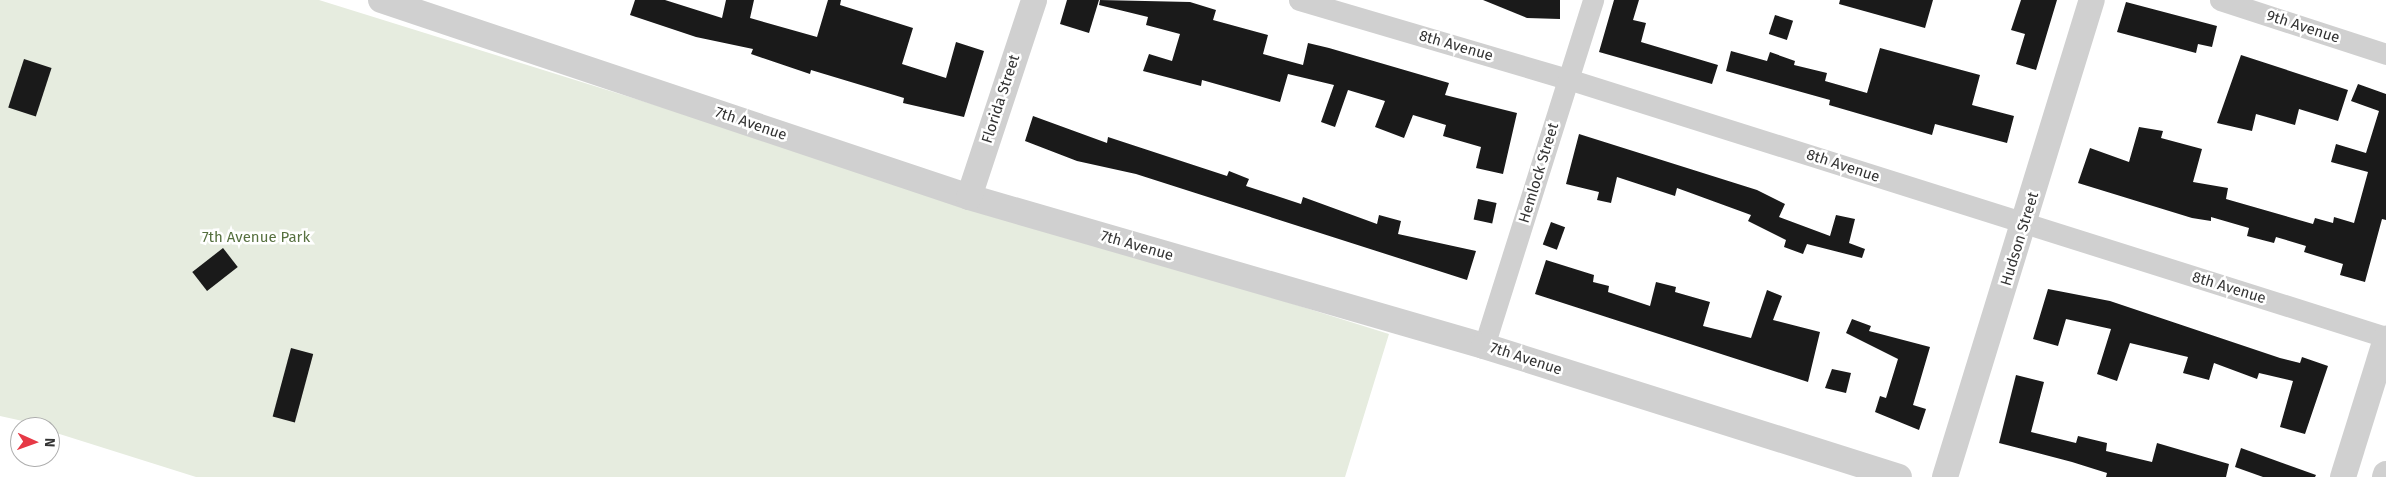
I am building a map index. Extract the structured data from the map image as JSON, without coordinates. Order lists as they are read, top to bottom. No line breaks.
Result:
{"streets":{"street":["9th Avenue","8th Avenue","Florida Street","7th Avenue","Hemlock Street","Hudson Street"]},"crossings":[["8th Avenue","Hemlock Street"],["8th Avenue","Hudson Street"],["Florida Street","7th Avenue"],["7th Avenue","Hemlock Street"]],"parks":["7th Avenue Park"],"north":"right"}
